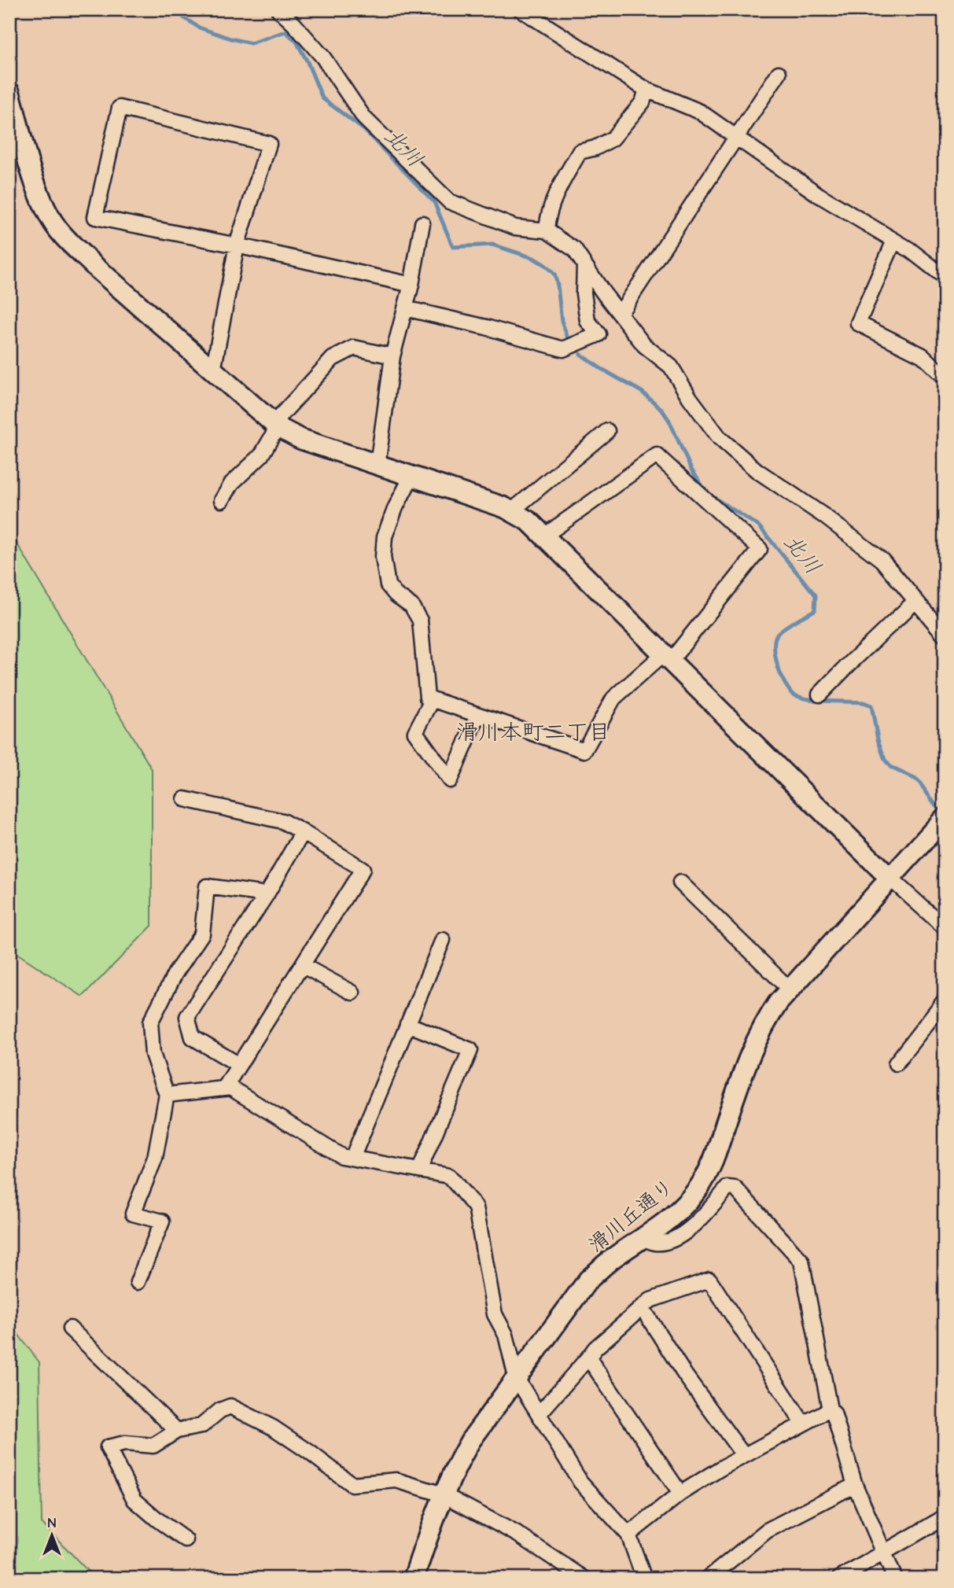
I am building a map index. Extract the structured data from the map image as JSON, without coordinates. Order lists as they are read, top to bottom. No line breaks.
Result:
{"streets":{"street":["滑川丘通り"]},"districts":["滑川本町二丁目"],"water":["北川"],"north":"top"}
